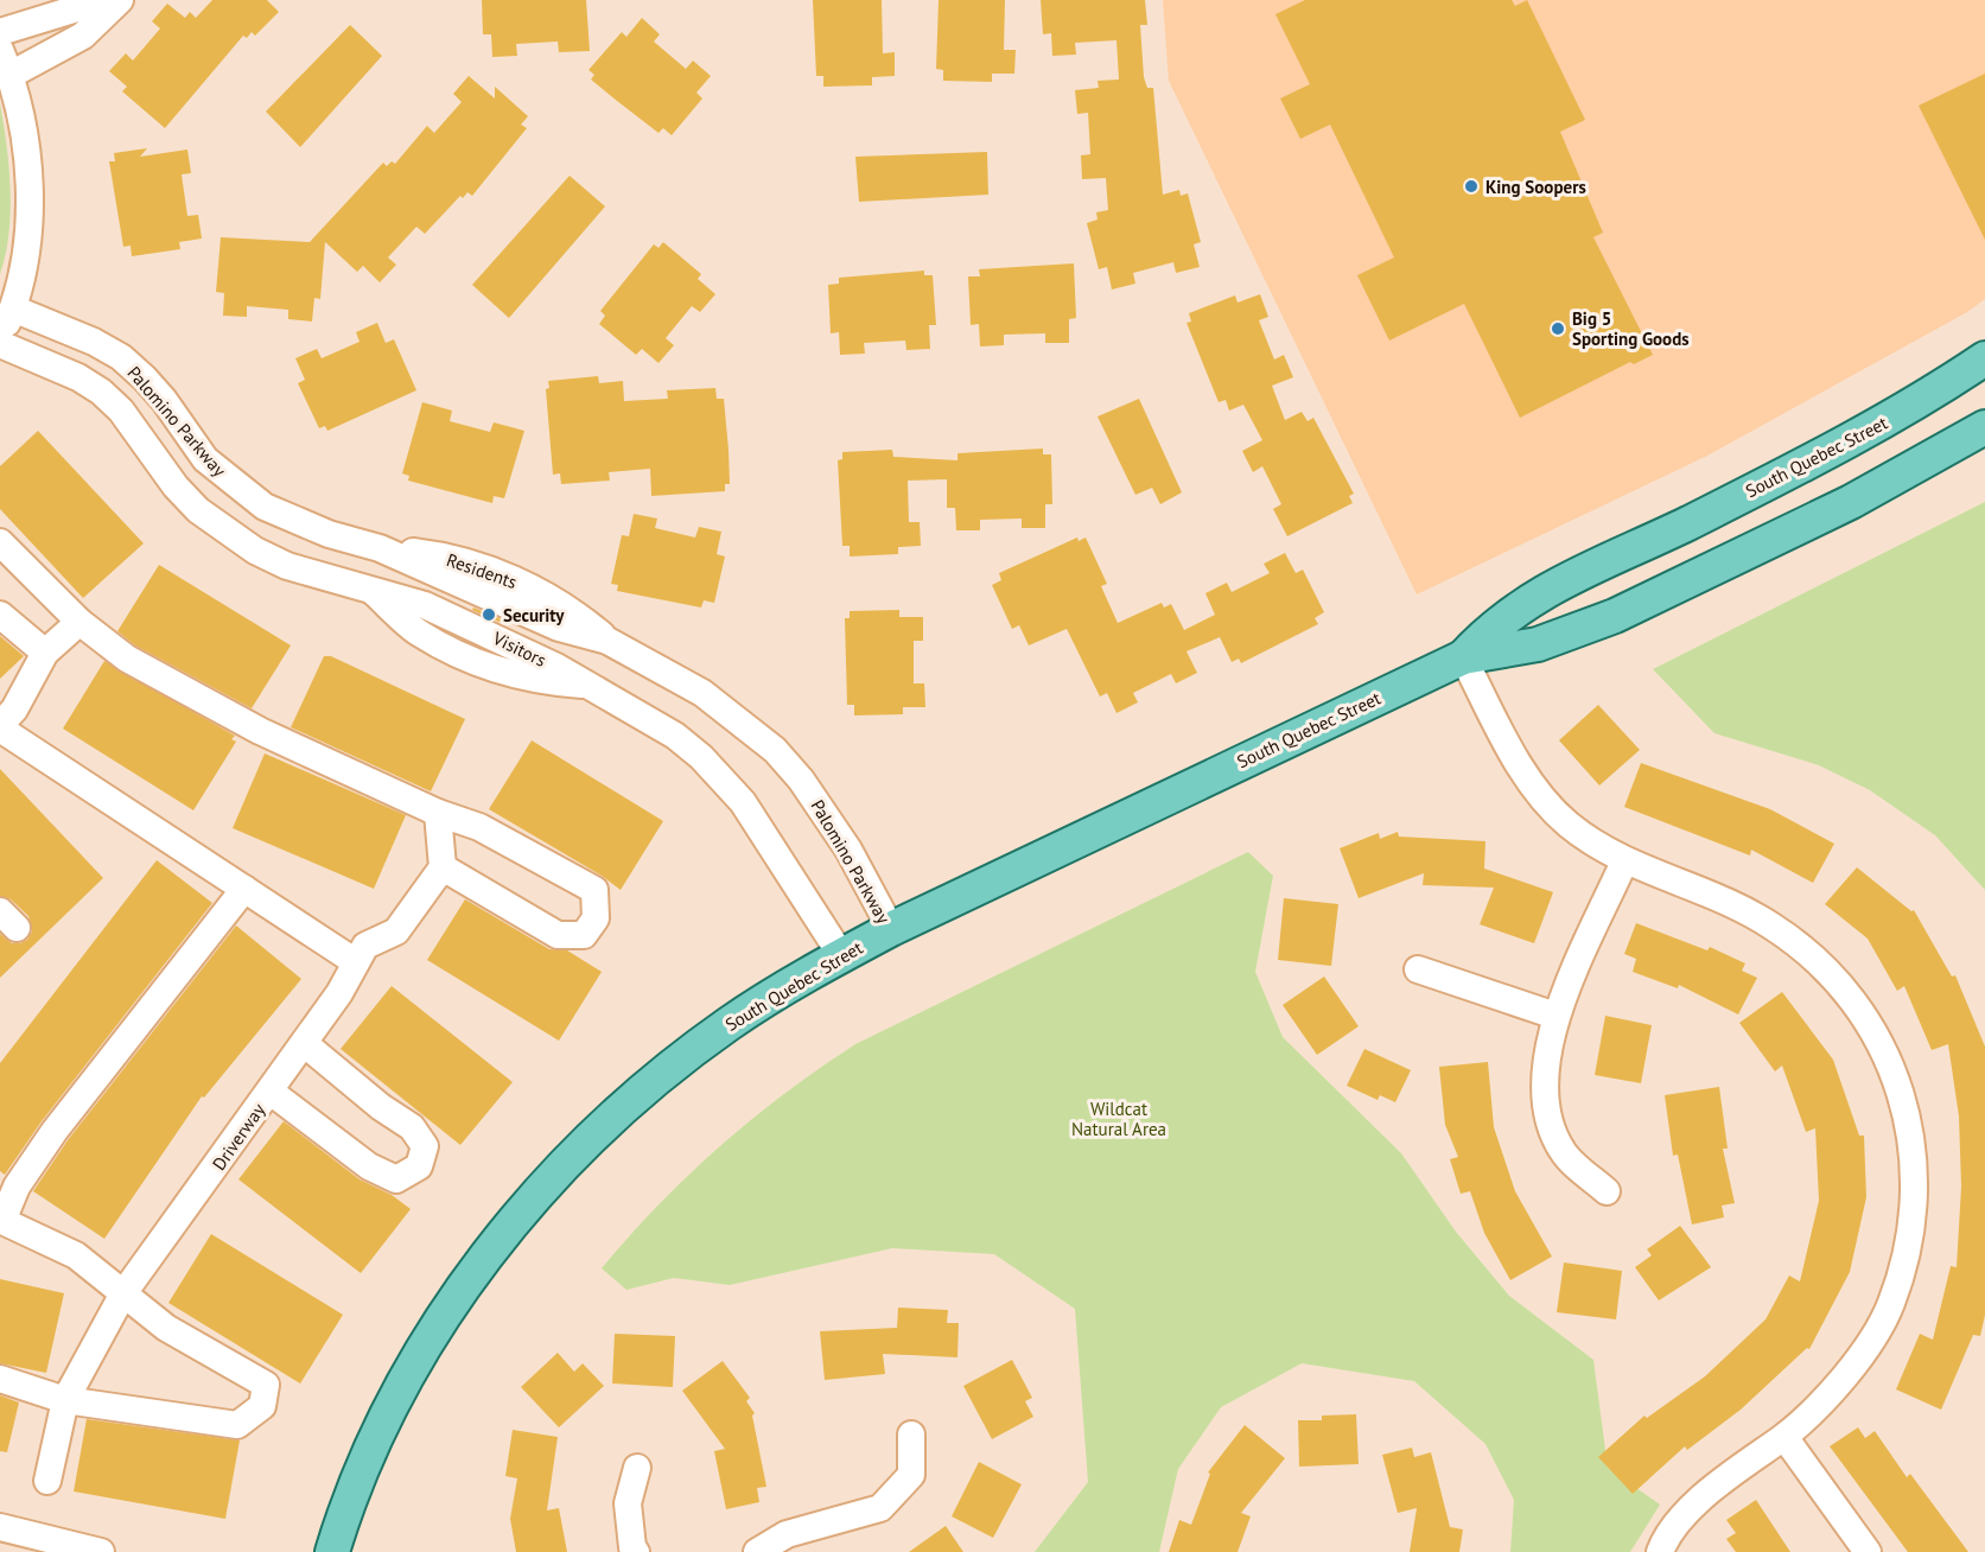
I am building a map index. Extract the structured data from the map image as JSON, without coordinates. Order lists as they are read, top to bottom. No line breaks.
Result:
{"streets":{"main road":["South Quebec Street"],"street":["Palomino Parkway","Visitors","Driverway"]},"crossings":[["Palomino Parkway","South Quebec Street"],["Palomino Parkway","Visitors"]],"parks":["Wildcat Natural Area"],"places":["King Soopers","Big 5 Sporting Goods","Security"]}
